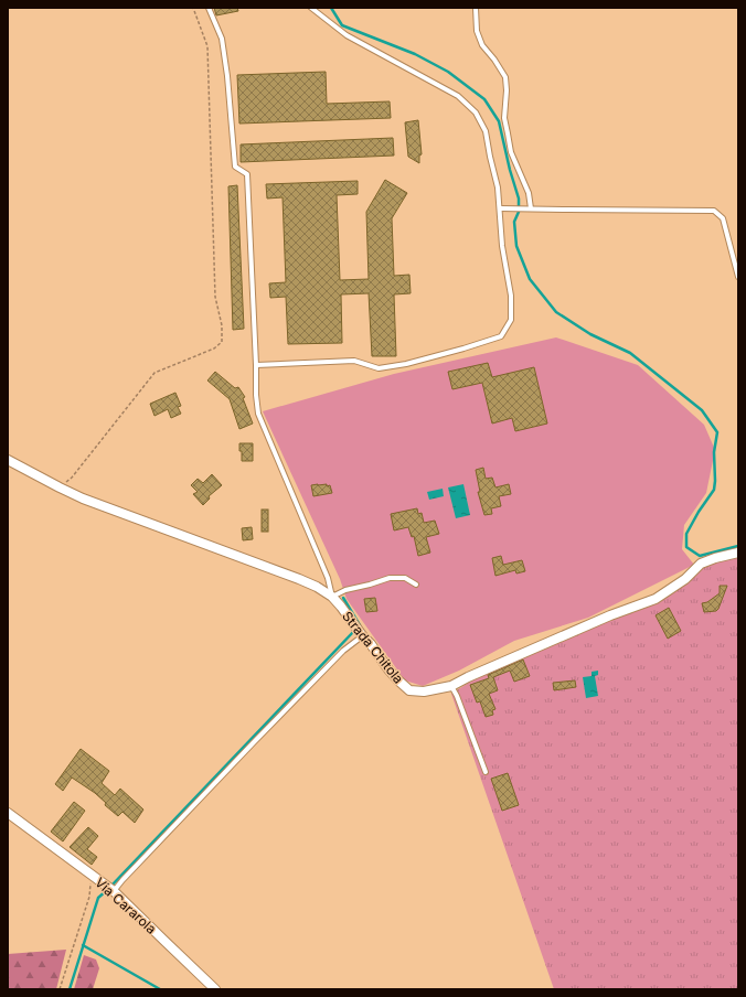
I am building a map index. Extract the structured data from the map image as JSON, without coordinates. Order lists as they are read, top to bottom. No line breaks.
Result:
{"streets":{"street":["Strada Chitola","Via Cararola"]}}
